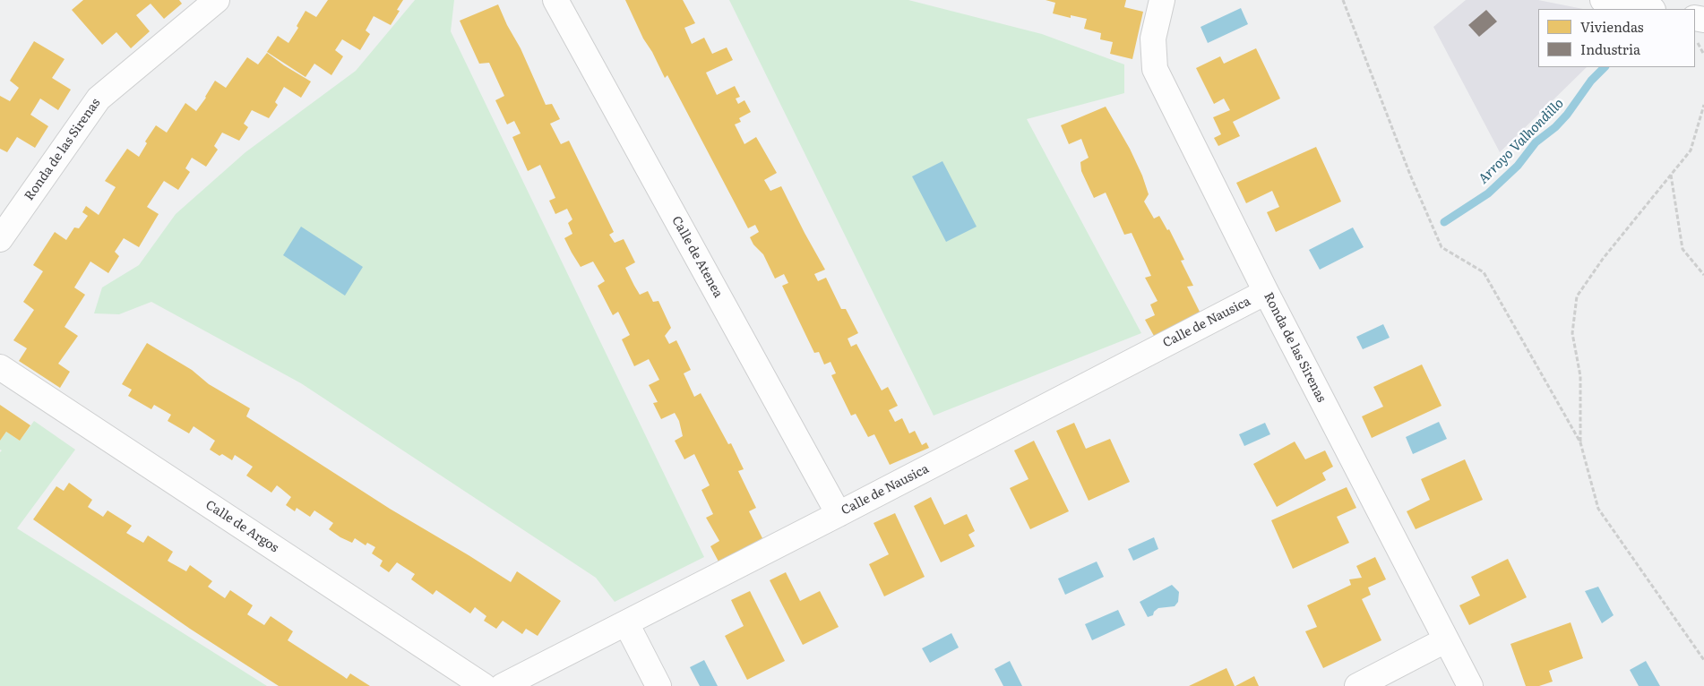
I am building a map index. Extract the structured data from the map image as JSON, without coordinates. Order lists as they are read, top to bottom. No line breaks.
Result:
{"streets":{"street":["Ronda de las Sirenas","Calle de Atenea","Calle de Nausica","Calle de Argos"]},"crossings":[["Ronda de las Sirenas","Calle de Nausica"],["Calle de Atenea","Calle de Nausica"]],"water":["Arroyo Valhondillo"],"legend":["Viviendas","Industria"]}
